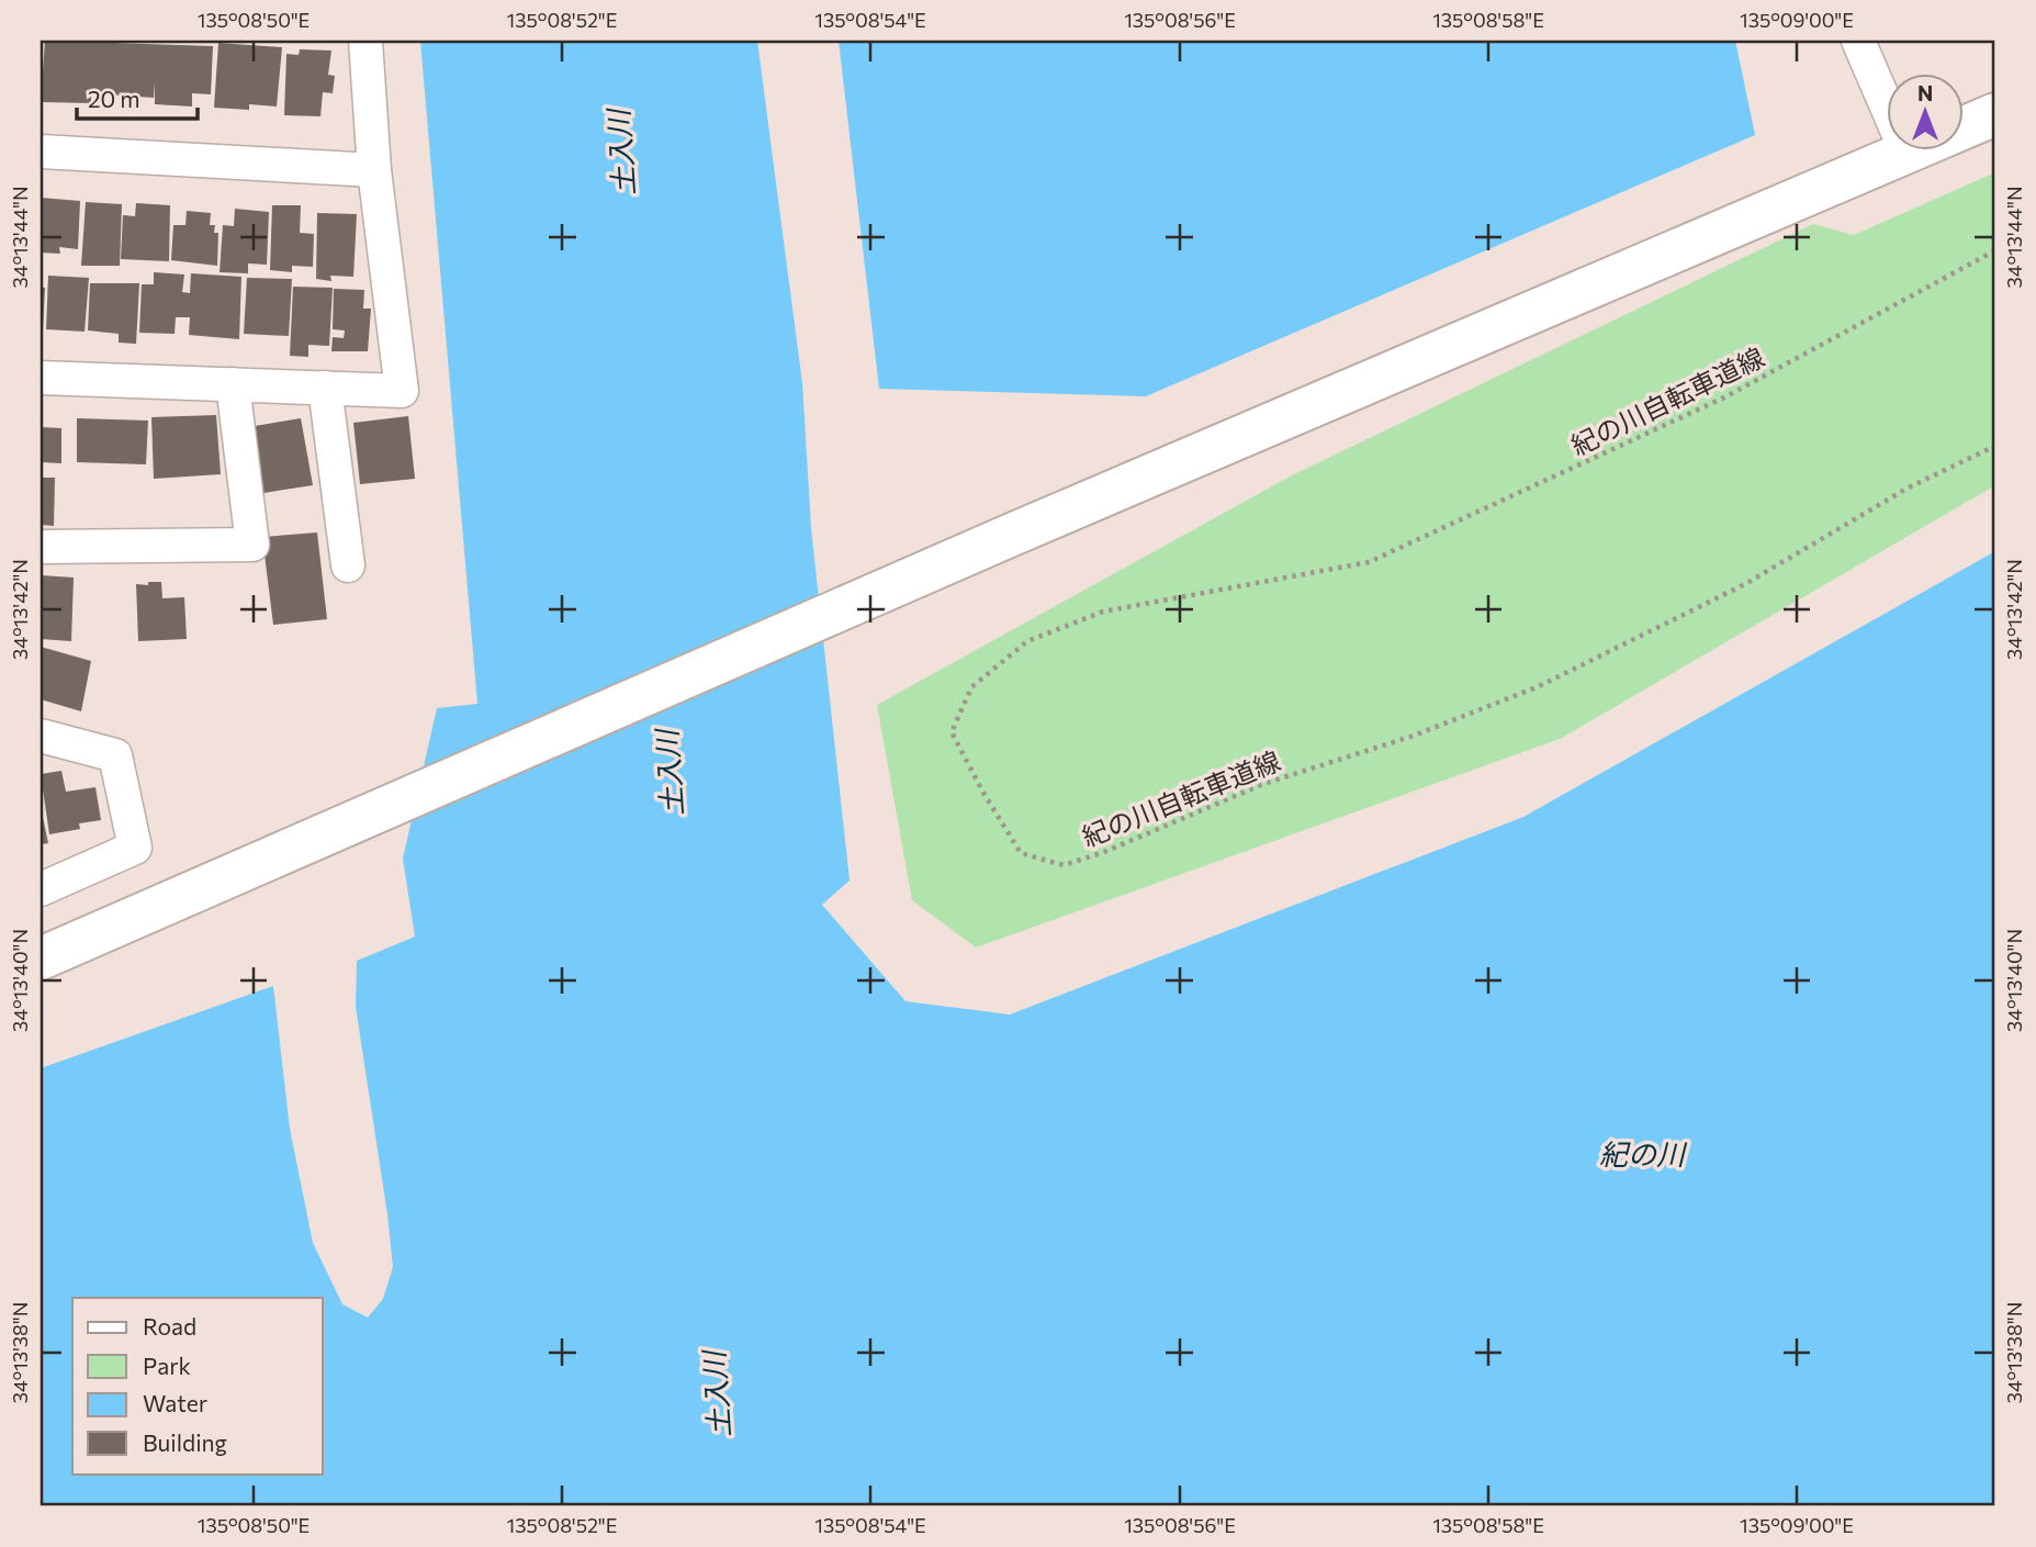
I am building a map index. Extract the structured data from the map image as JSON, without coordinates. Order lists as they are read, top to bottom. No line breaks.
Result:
{"streets":{"path":["紀の川自転車道線"]},"water":["土入川","紀の川"],"legend":["Road","Park","Water","Building"],"scale_bar":"20 m","north":"top","coordinates":["135°08'50\"E","135°08'52\"E","135°08'54\"E","135°08'56\"E","135°08'58\"E","135°09'00\"E","34°13'44\"N","34°13'42\"N","34°13'40\"N","34°13'38\"N"]}
